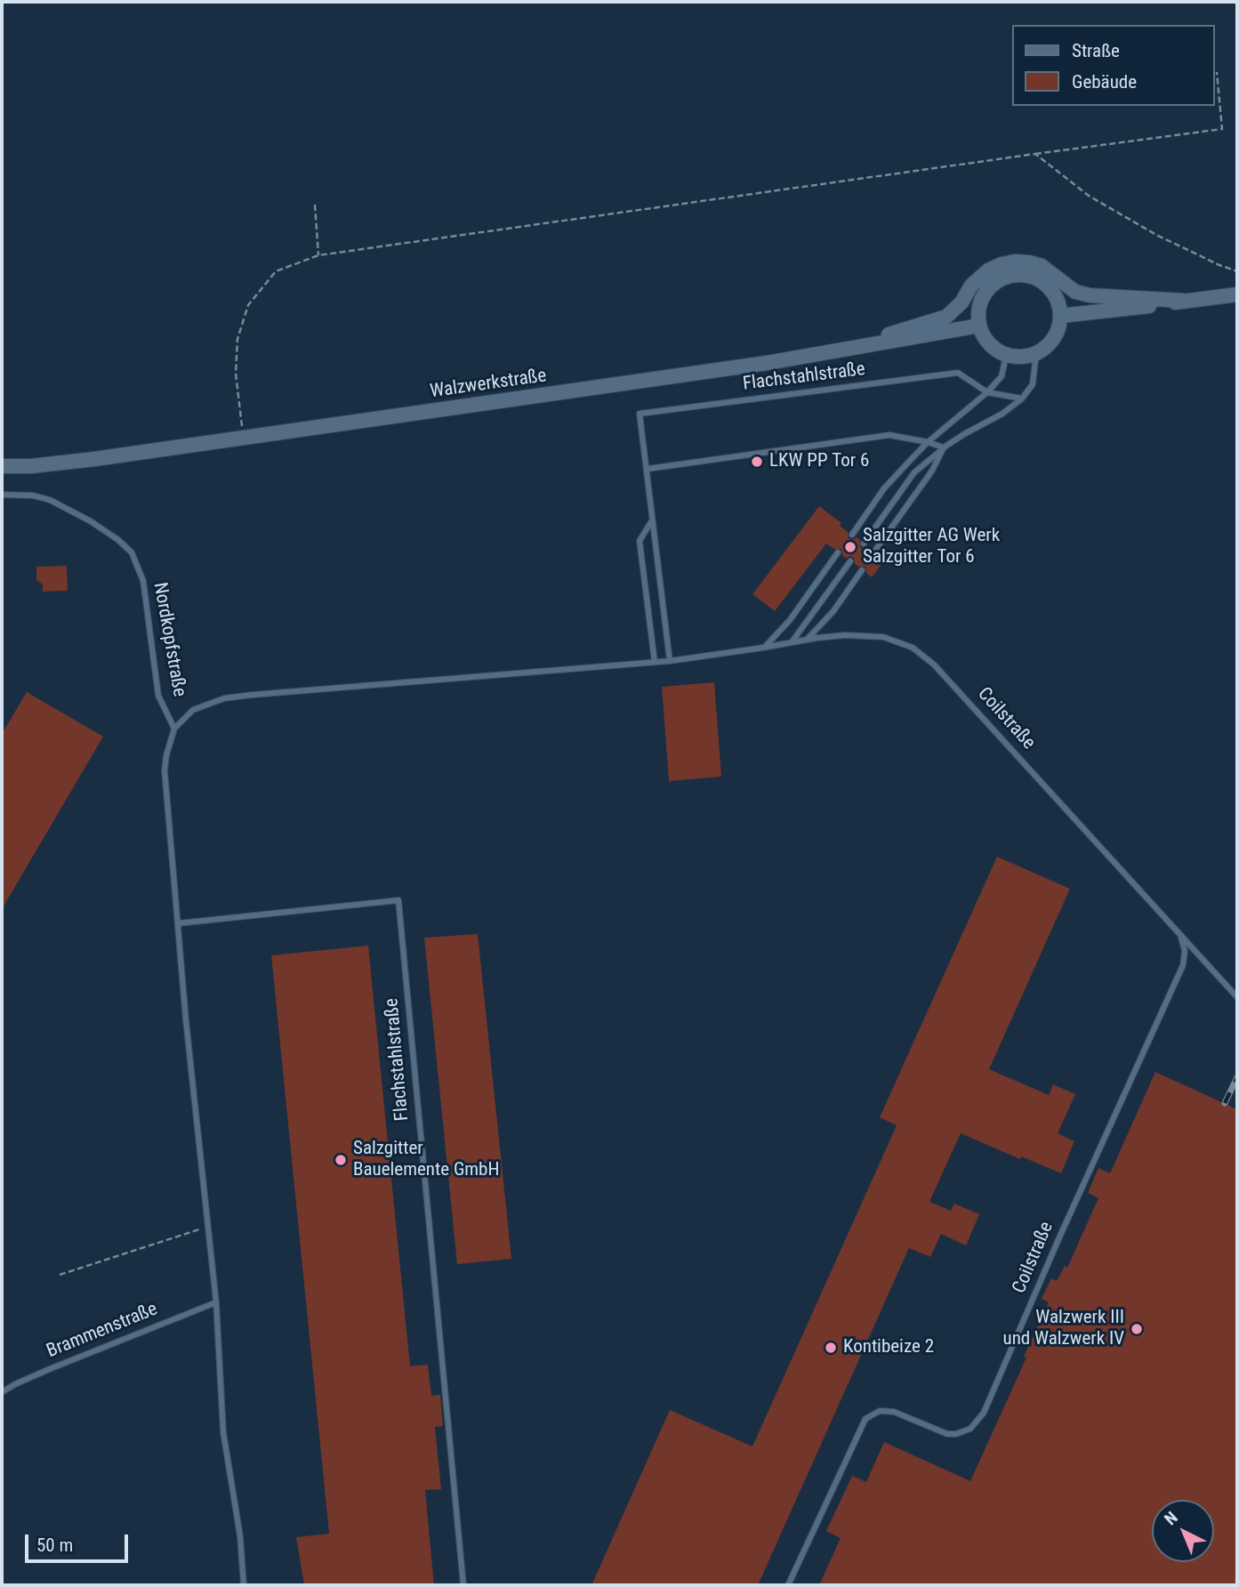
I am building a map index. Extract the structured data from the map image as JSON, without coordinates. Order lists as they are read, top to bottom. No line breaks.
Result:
{"streets":{"street":["Walzwerkstraße"],"lane":["Flachstahlstraße","Nordkopfstraße","Coilstraße","Brammenstraße"]},"places":["LKW PP Tor 6","Salzgitter AG Werk Salzgitter Tor 6","Salzgitter Bauelemente GmbH","Walzwerk III und Walzwerk IV","Kontibeize 2"],"legend":["Straße","Gebäude"],"scale_bar":"50 m","north":"top left"}
